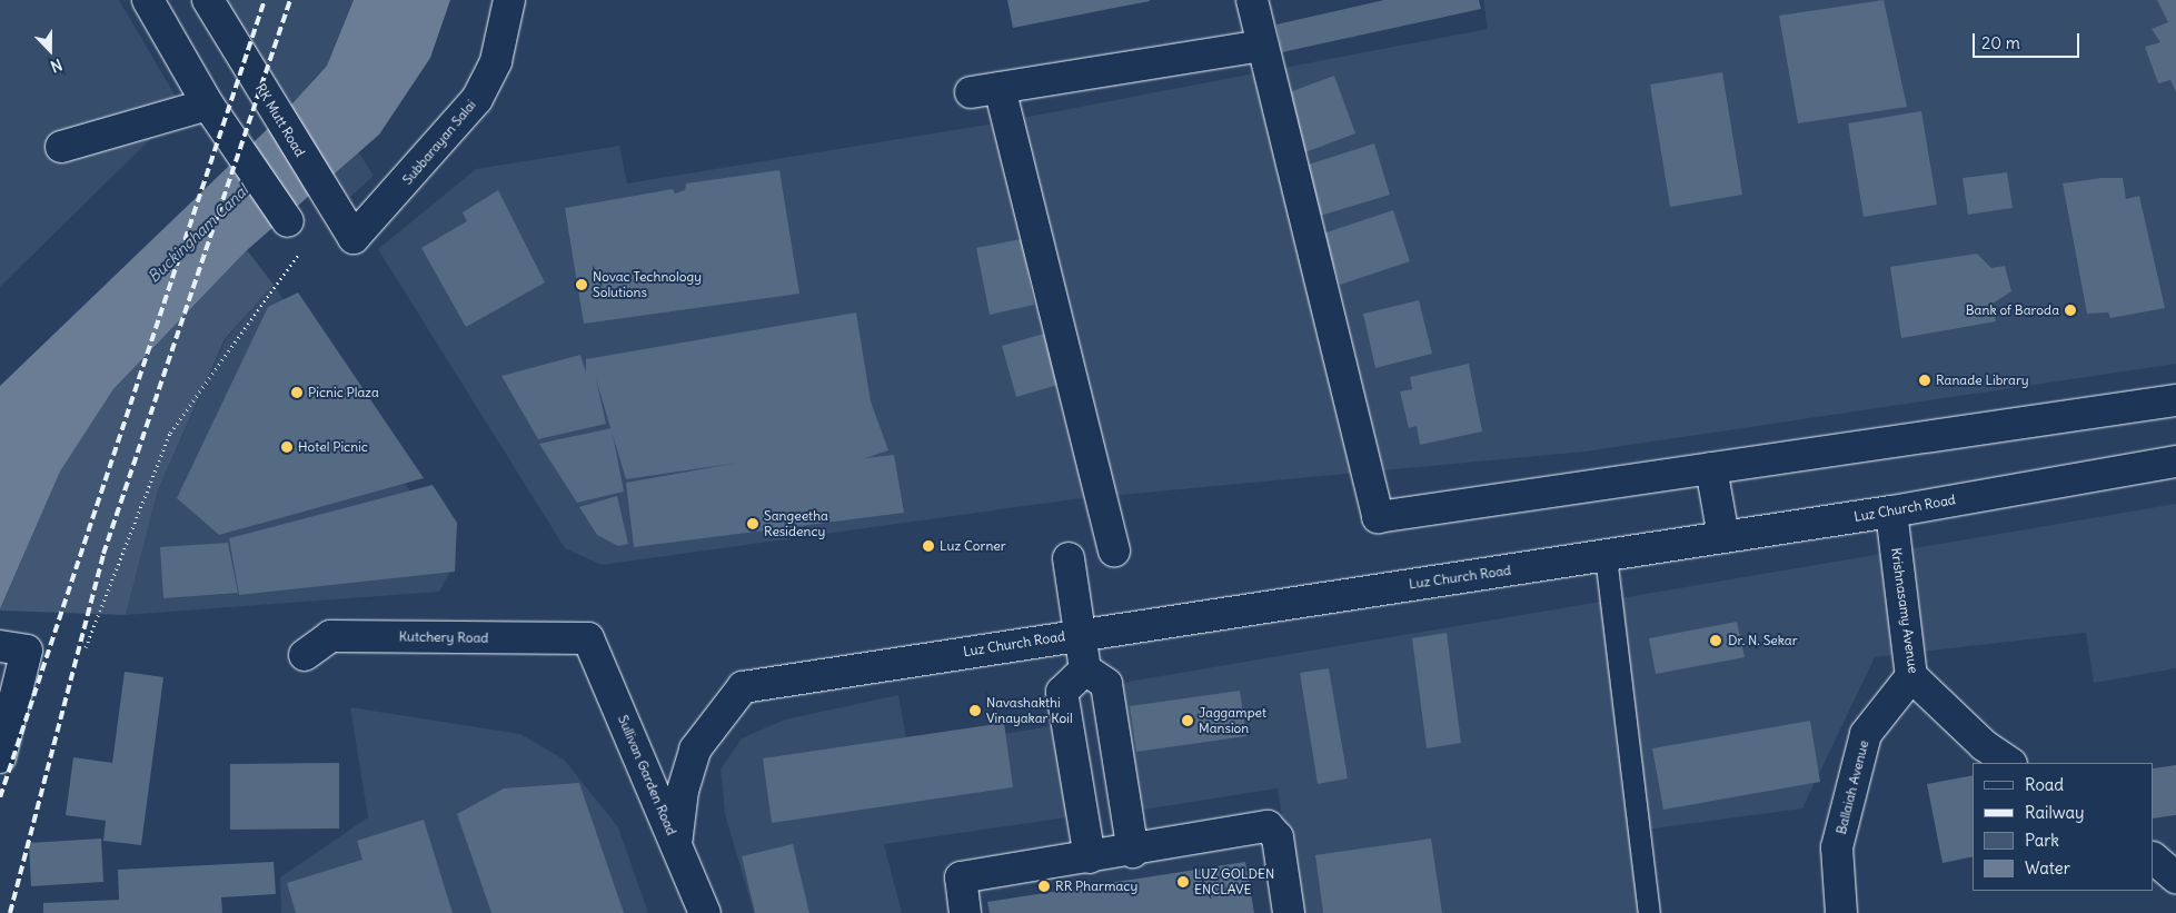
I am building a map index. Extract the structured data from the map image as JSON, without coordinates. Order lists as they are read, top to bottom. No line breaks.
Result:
{"streets":{"main road":["RK Mutt Road","Subbarayan Salai","Luz Church Road","Krishnasamy Avenue","Kutchery Road","Sullivan Garden Road","Ballaiah Avenue"]},"crossings":[["RK Mutt Road","Subbarayan Salai"],["Luz Church Road","Krishnasamy Avenue"],["Luz Church Road","Sullivan Garden Road"],["Krishnasamy Avenue","Ballaiah Avenue"],["Kutchery Road","Sullivan Garden Road"]],"water":["Buckingham Canal"],"places":["Novac Technology Solutions","Bank of Baroda","Ranade Library","Picnic Plaza","Hotel Picnic","Sangeetha Residency","Luz Corner","Dr. N. Sekar","Navashakthi Vinayakar Koil","Jaggampet Mansion","LUZ GOLDEN ENCLAVE","RR Pharmacy"],"legend":["Road","Railway","Park","Water"],"scale_bar":"20 m","north":"bottom"}
